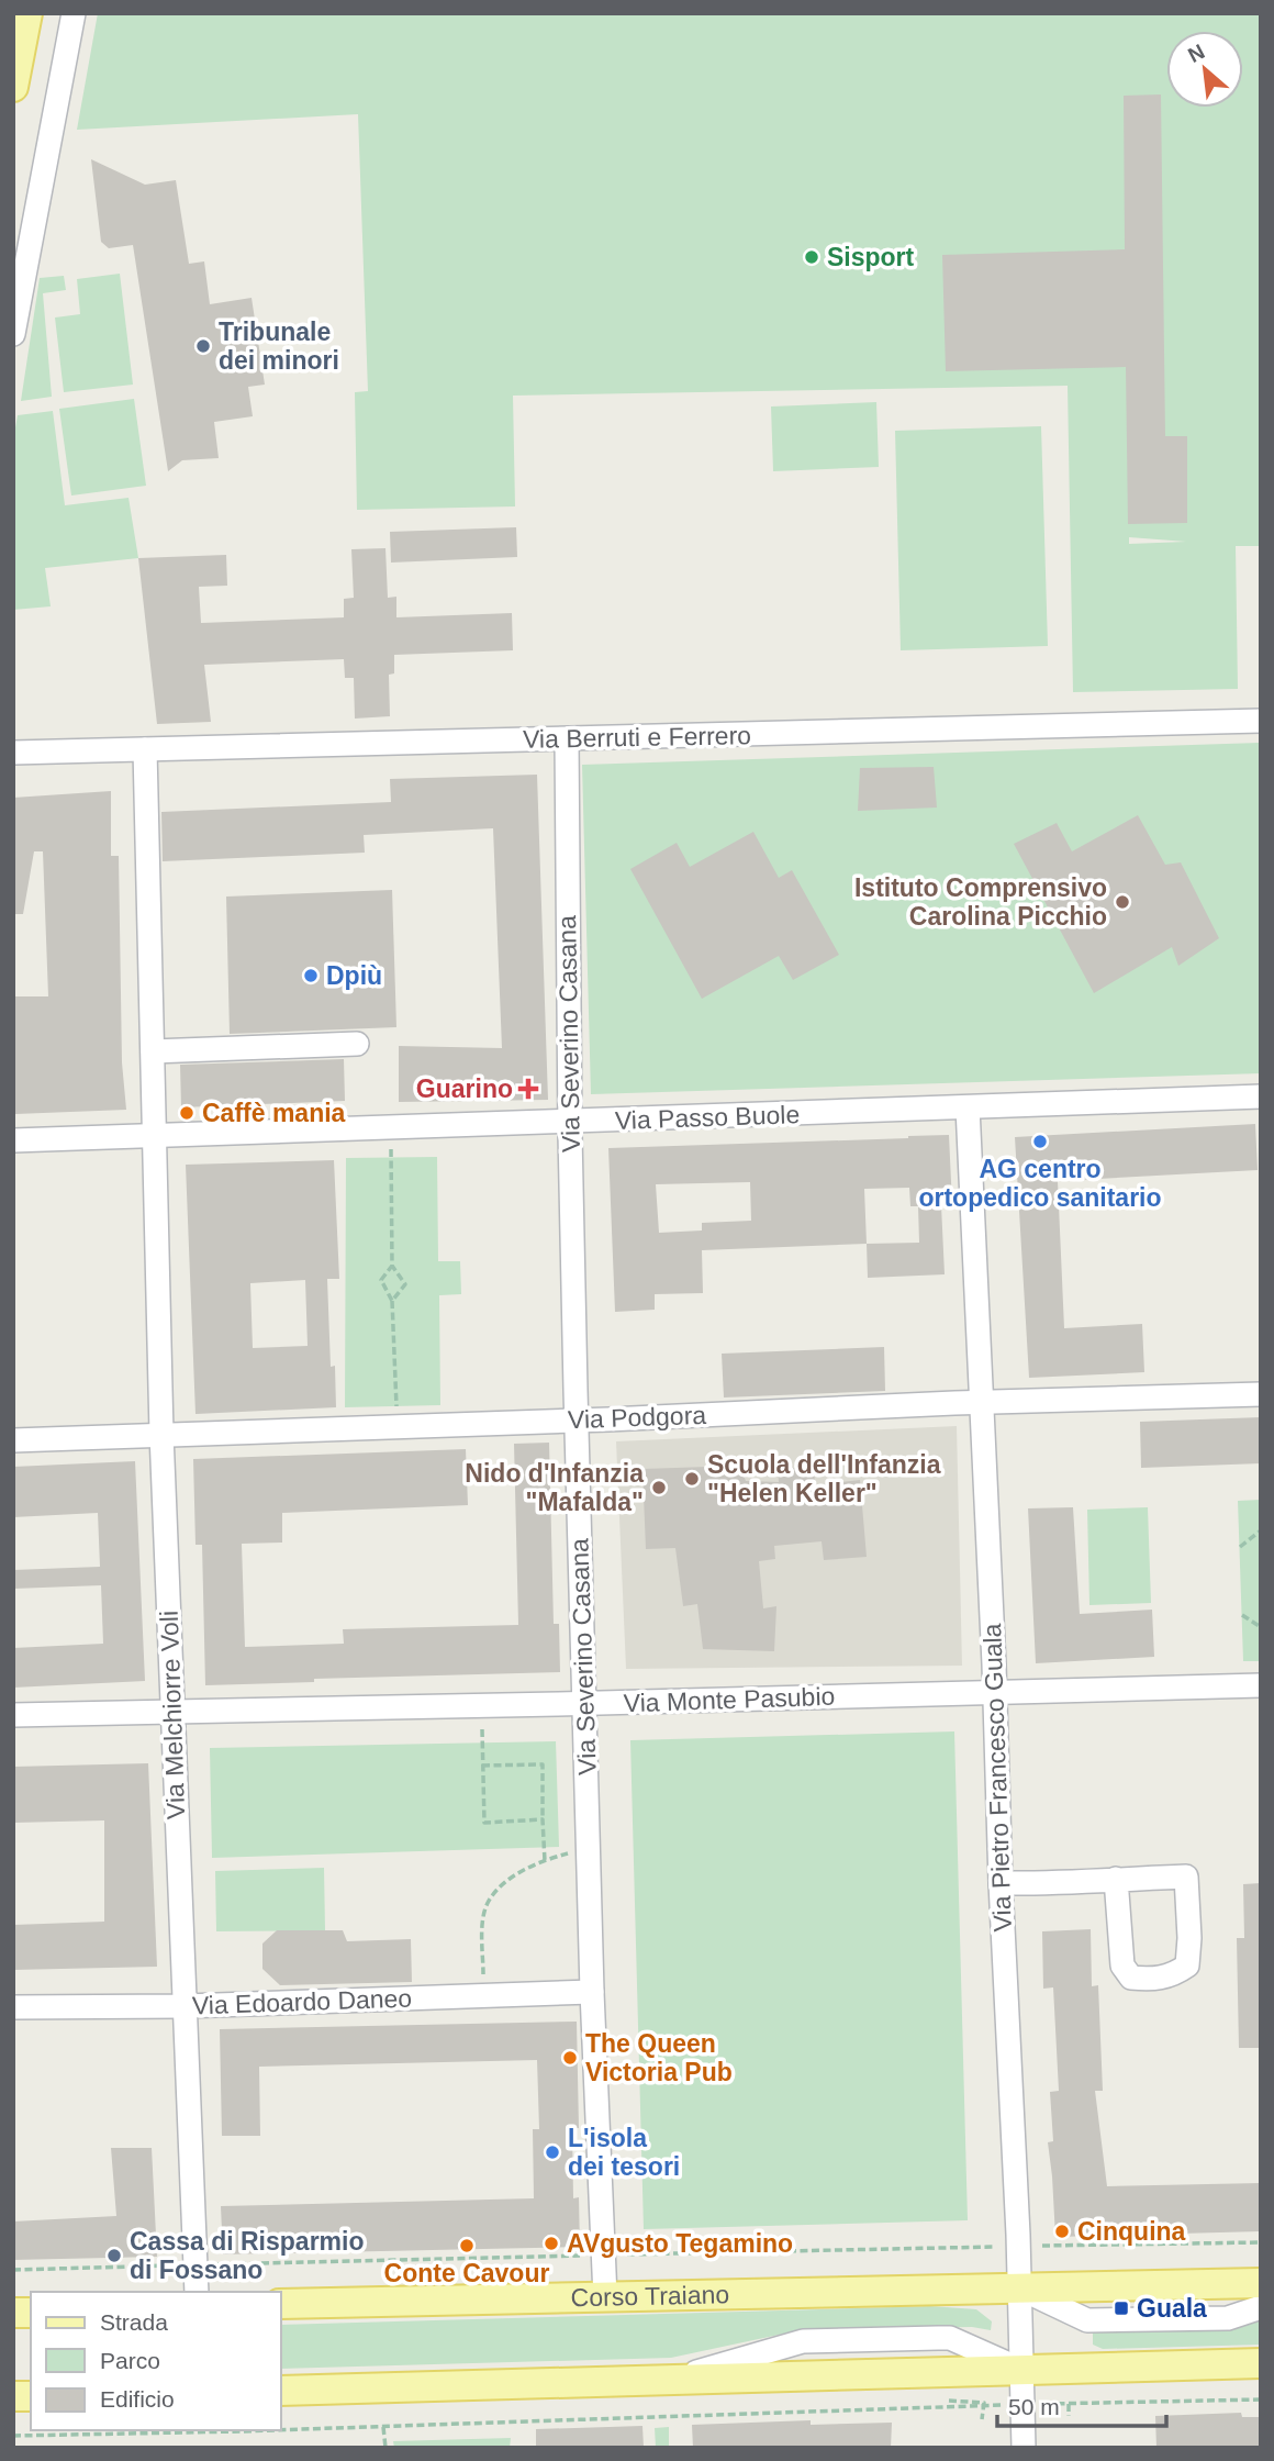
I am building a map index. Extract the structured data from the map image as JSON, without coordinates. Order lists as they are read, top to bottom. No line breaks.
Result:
{"streets":{"main road":["Corso Traiano"],"street":["Via Berruti e Ferrero","Via Severino Casana","Via Passo Buole","Via Podgora","Via Monte Pasubio","Via Melchiorre Voli","Via Pietro Francesco Guala","Via Edoardo Daneo"]},"crossings":[["Via Berruti e Ferrero","Via Severino Casana"],["Via Severino Casana","Via Passo Buole"],["Via Severino Casana","Via Podgora"],["Via Severino Casana","Via Monte Pasubio"],["Via Severino Casana","Via Edoardo Daneo"],["Via Severino Casana","Corso Traiano"],["Via Passo Buole","Via Melchiorre Voli"],["Via Passo Buole","Via Pietro Francesco Guala"],["Via Podgora","Via Melchiorre Voli"],["Via Podgora","Via Pietro Francesco Guala"],["Via Monte Pasubio","Via Melchiorre Voli"],["Via Monte Pasubio","Via Pietro Francesco Guala"],["Via Melchiorre Voli","Via Edoardo Daneo"],["Via Pietro Francesco Guala","Corso Traiano"]],"places":{"other":["Sisport","Tribunale dei minori","Istituto Comprensivo Carolina Picchio","Dpiù","Caffè mania","AG centro ortopedico sanitario","Scuola dell'Infanzia \"Helen Keller\"","Nido d'Infanzia \"Mafalda\"","The Queen Victoria Pub","L'isola dei tesori","Cinquina","AVgusto Tegamino","Conte Cavour","Cassa di Risparmio di Fossano"],"health":["Guarino"],"transit":["Guala"]},"legend":["Strada","Parco","Edificio"],"scale_bar":"50 m","north":"top left"}
